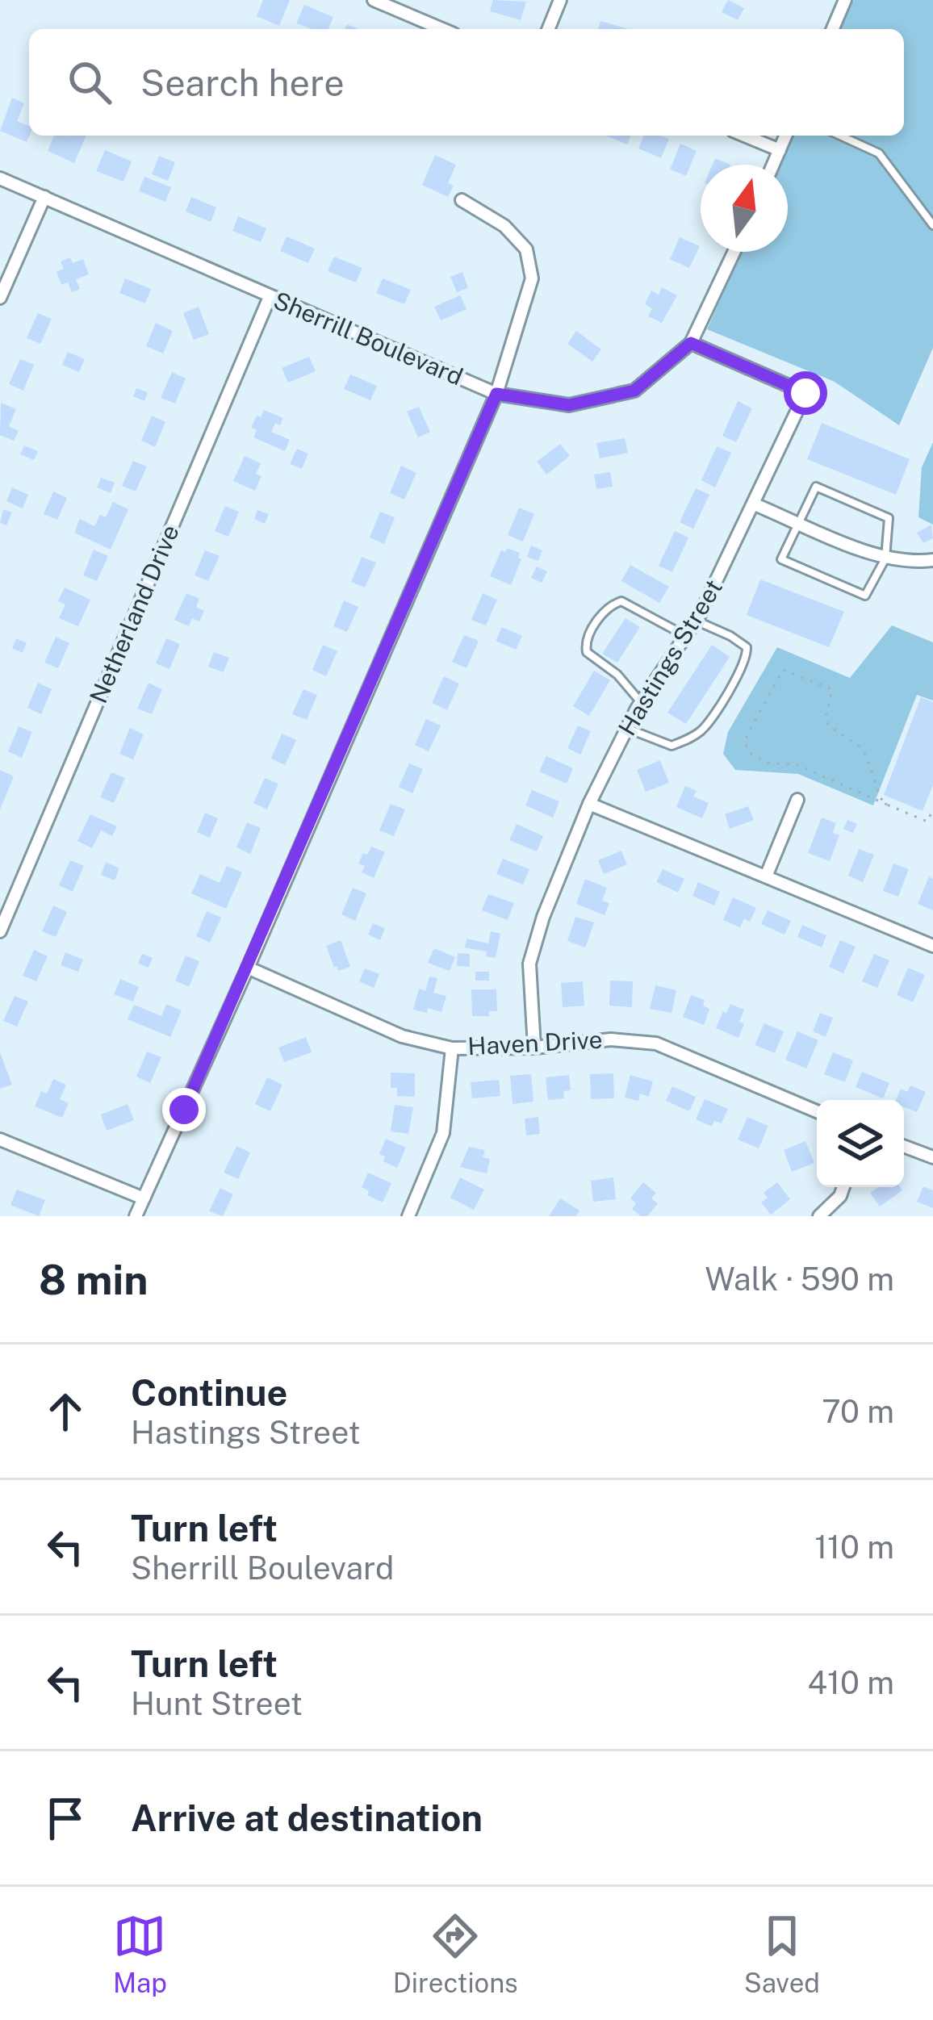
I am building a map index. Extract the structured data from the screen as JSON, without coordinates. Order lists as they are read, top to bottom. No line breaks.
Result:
{"streets":{"street":["Sherrill Boulevard","Netherland Drive","Hastings Street","Haven Drive"]},"crossings":[["Sherrill Boulevard","Netherland Drive"],["Sherrill Boulevard","Hastings Street"],["Hastings Street","Haven Drive"]],"north":"top","page":{"search":"Search here","heading":["8 min","Walk · 590 m"],"list":[["Continue","Hastings Street","70 m"],["Turn left","Sherrill Boulevard","110 m"],["Turn left","Hunt Street","410 m"],"Arrive at destination"],"nav":["Map","Directions","Saved"]}}
